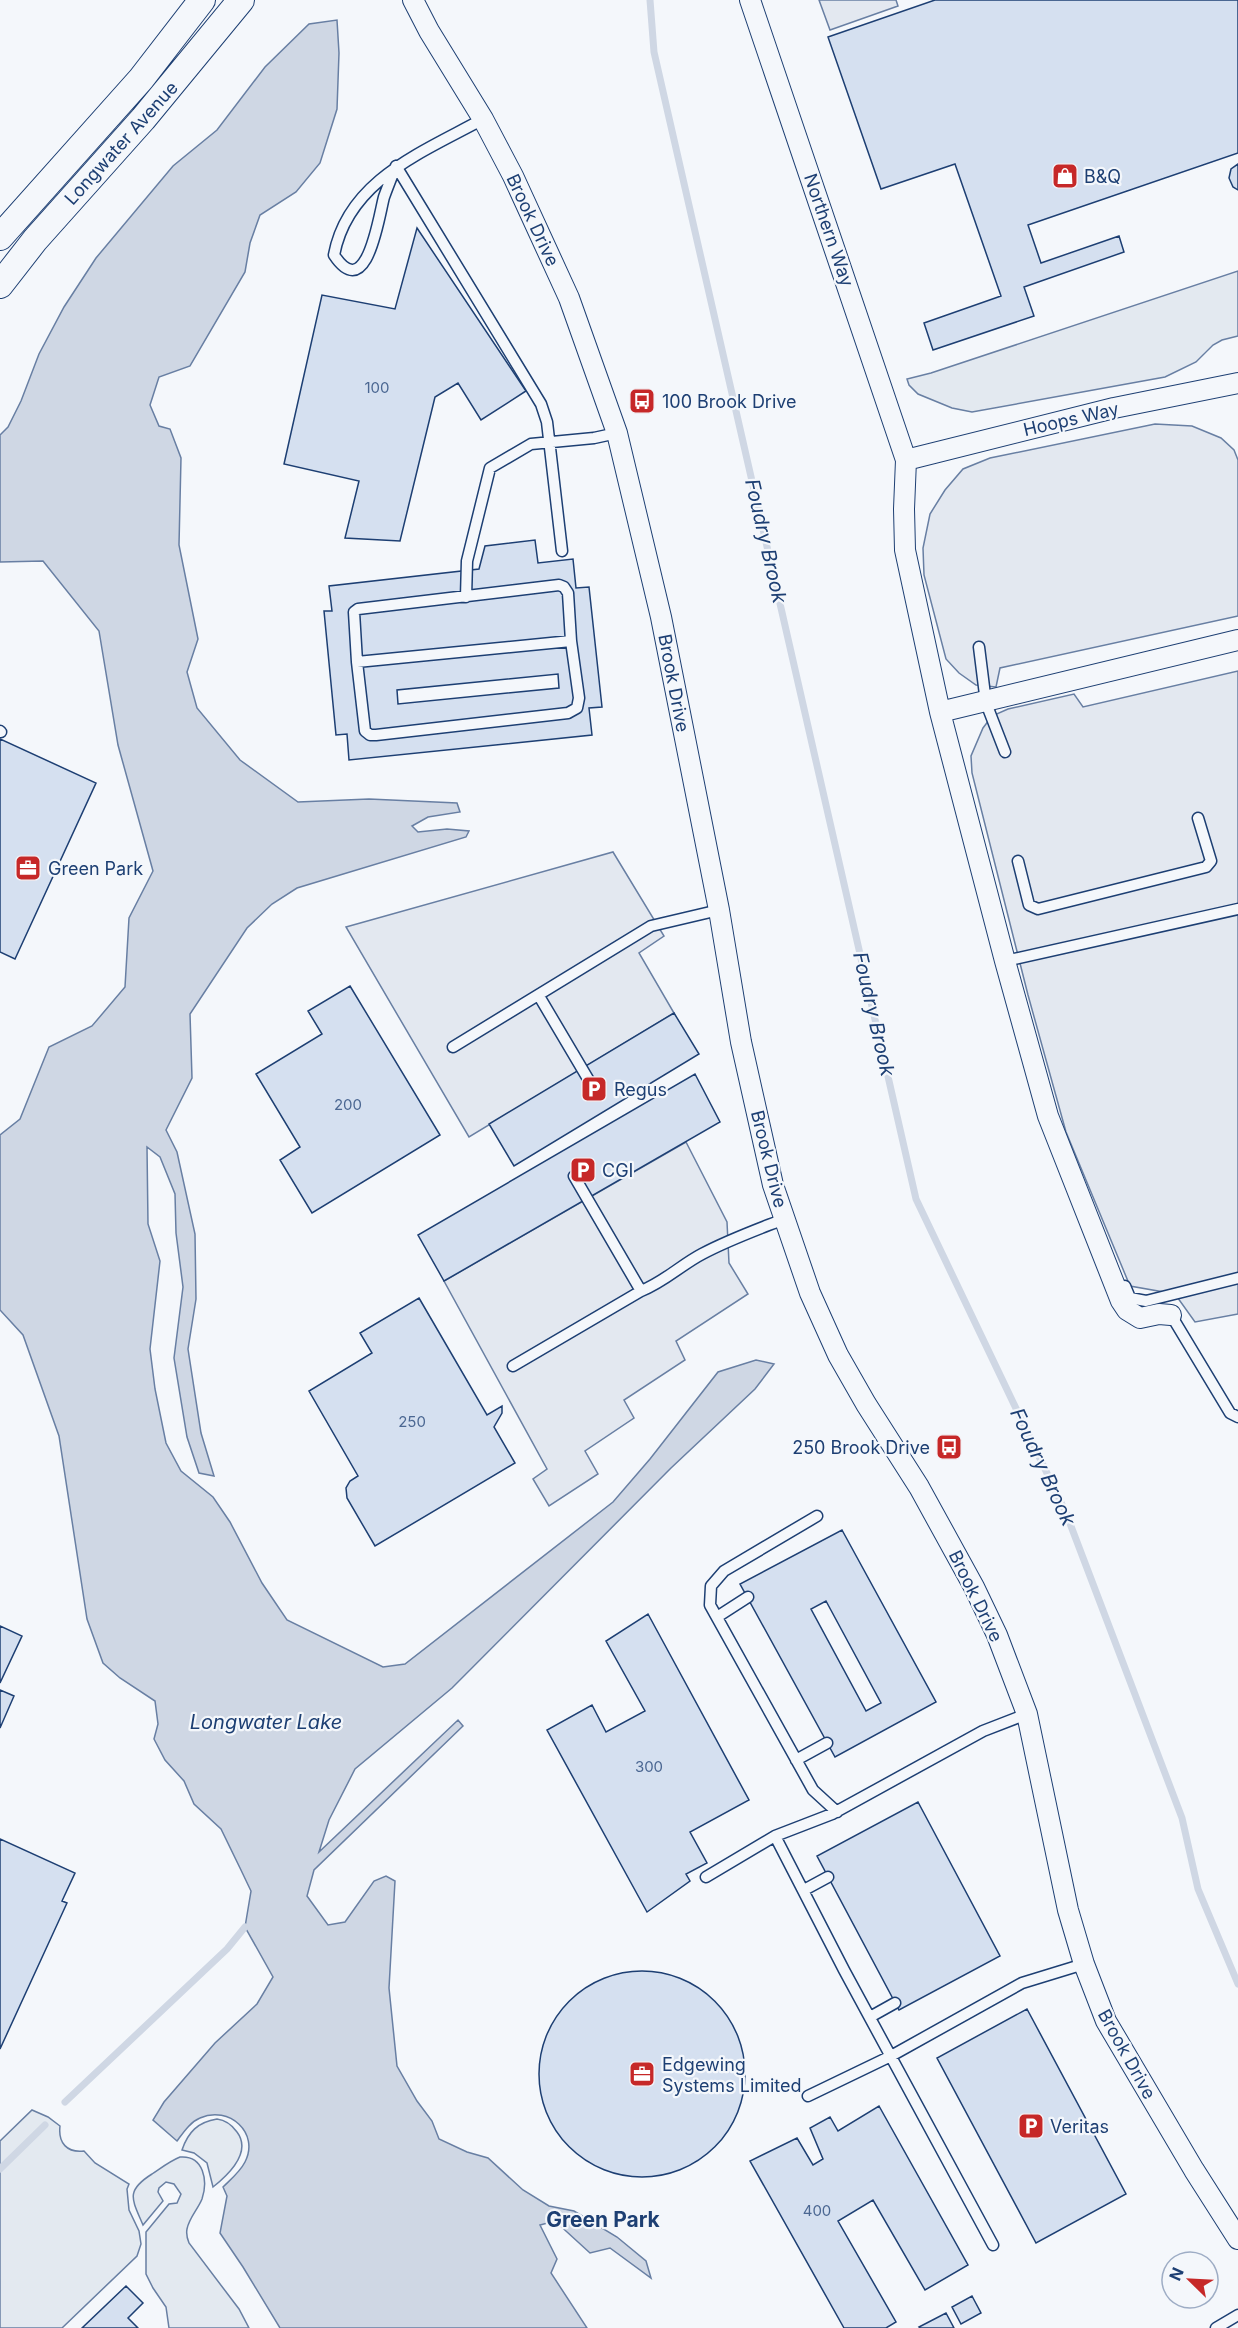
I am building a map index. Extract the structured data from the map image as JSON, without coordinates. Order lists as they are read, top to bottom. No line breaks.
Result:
{"streets":{"street":["Longwater Avenue","Brook Drive","Northern Way","Hoops Way"]},"crossings":[["Northern Way","Hoops Way"]],"districts":["Green Park"],"water":["Foudry Brook","Longwater Lake"],"places":{"shop":["B&Q"],"bus stop":["100 Brook Drive","250 Brook Drive"],"office":["Green Park","Edgewing Systems Limited"],"parking":["Regus","CGI","Veritas"]},"house_numbers":["100","200","250","300","400"],"north":"top left"}
